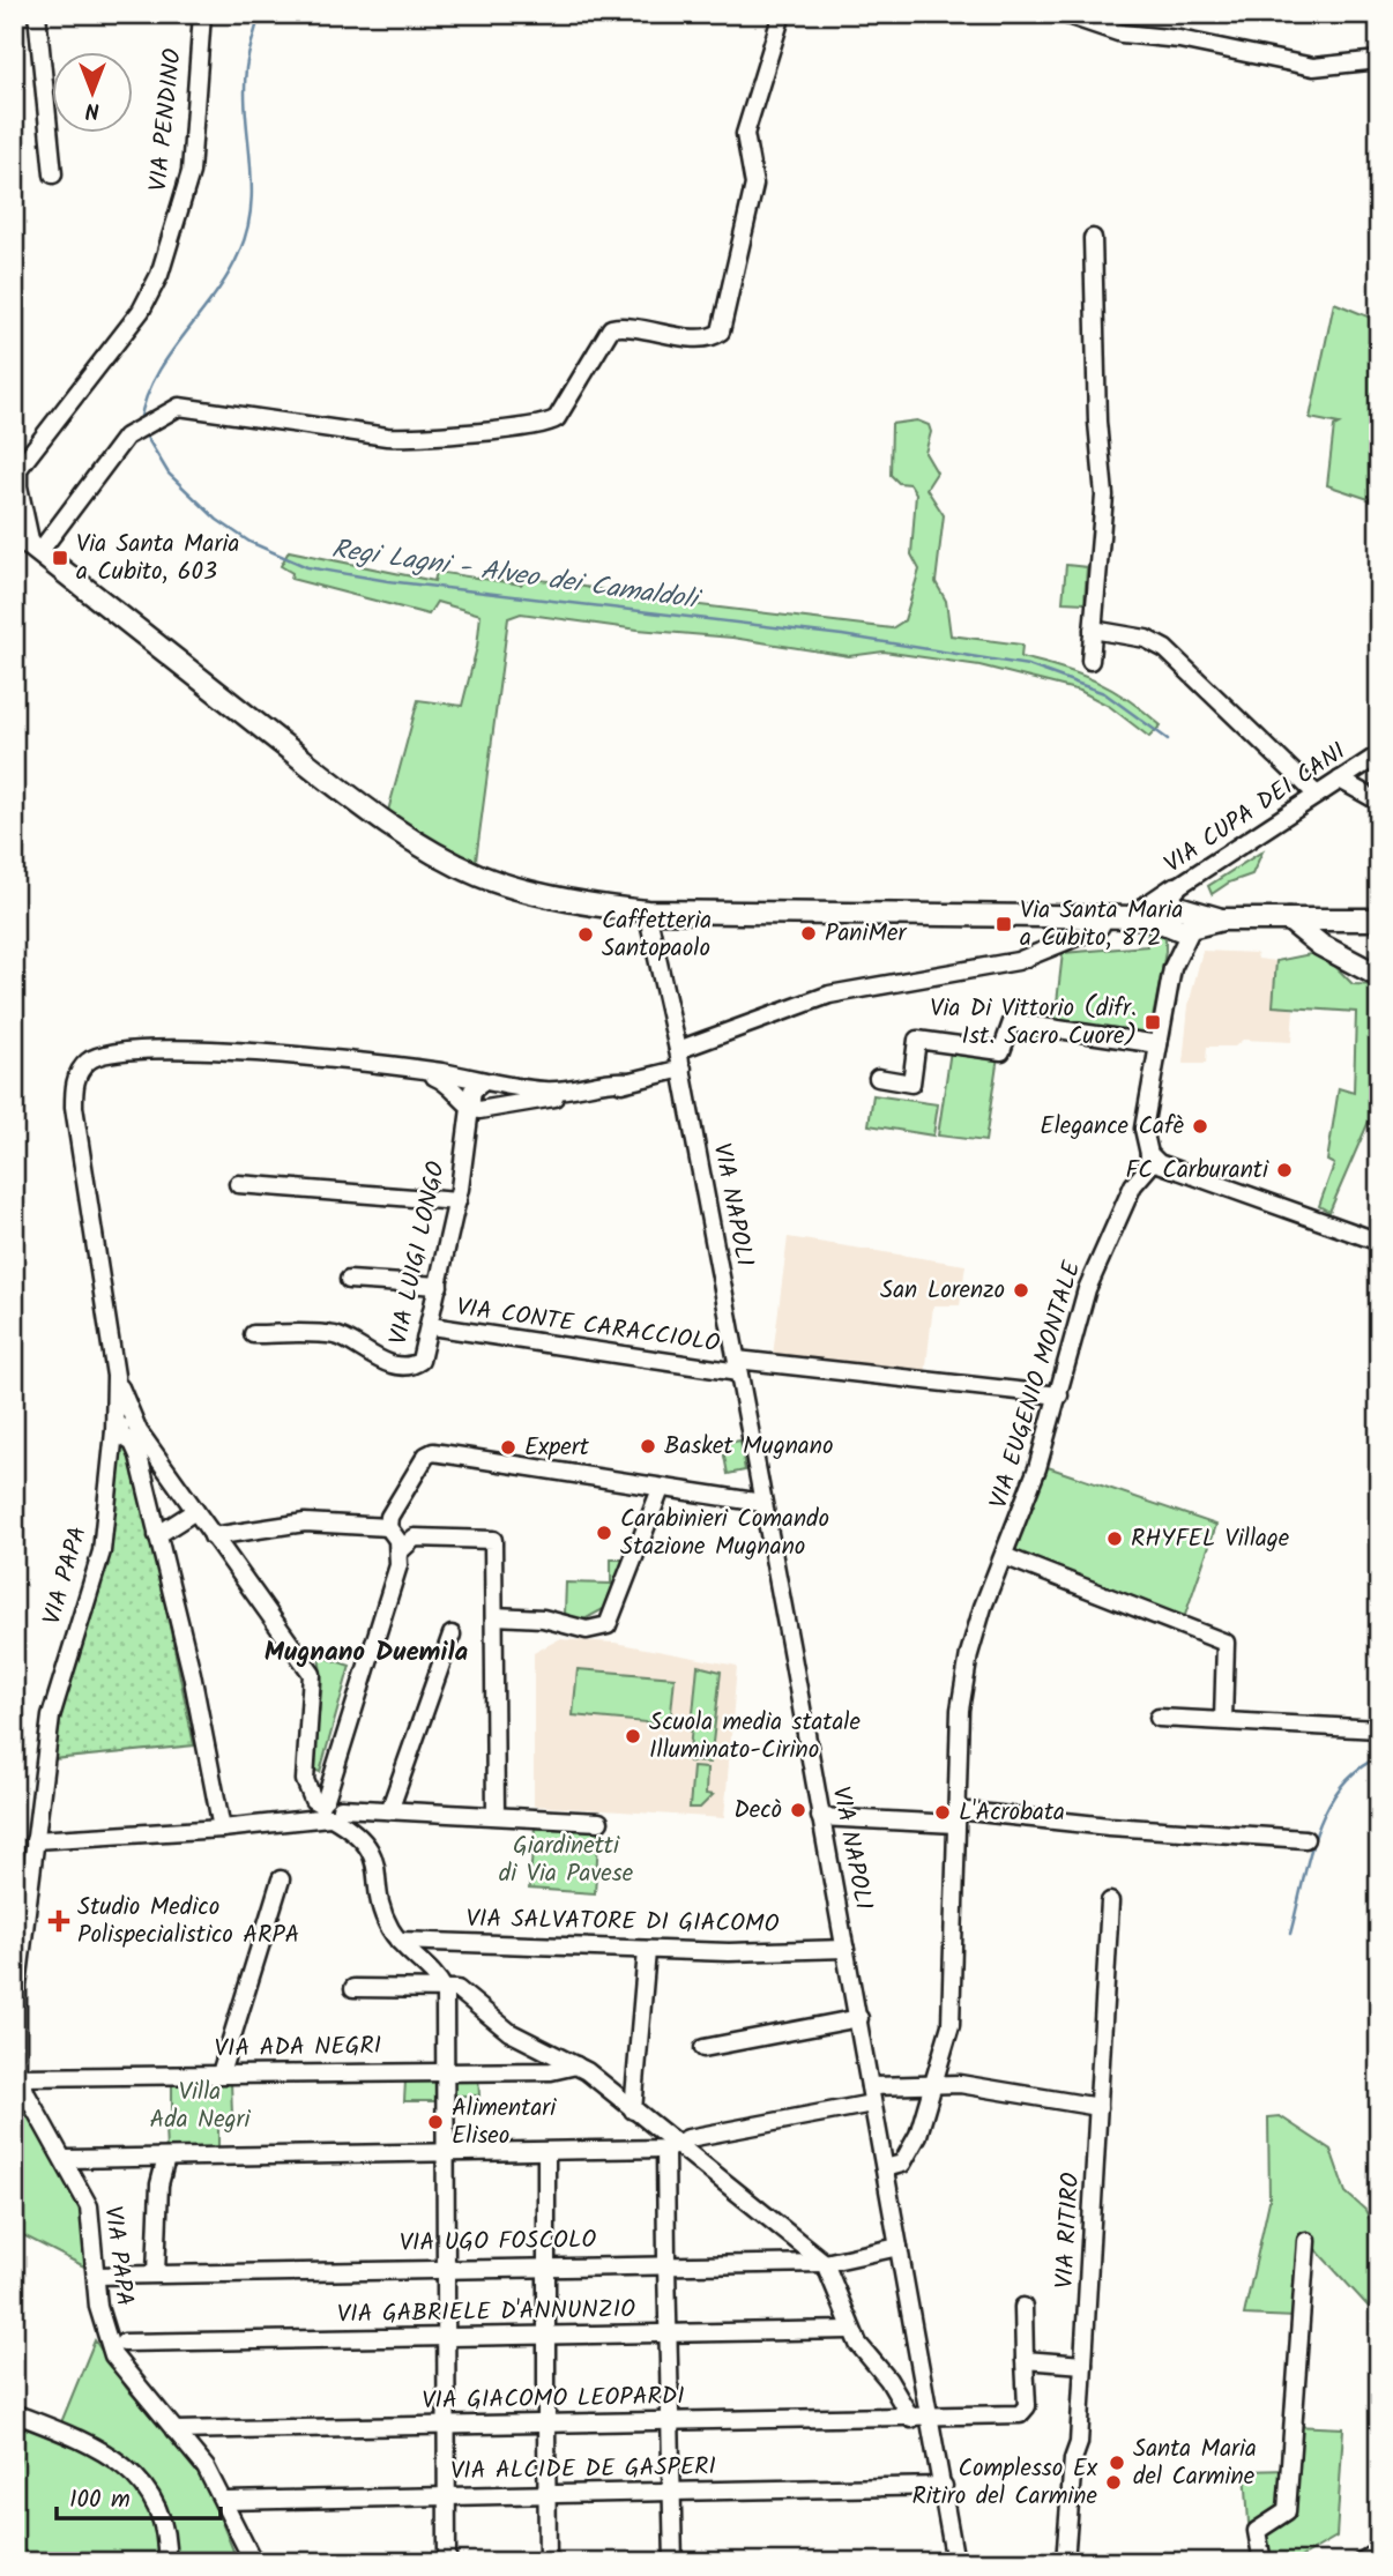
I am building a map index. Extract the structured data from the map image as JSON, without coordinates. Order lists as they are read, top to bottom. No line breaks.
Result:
{"streets":{"street":["VIA PENDINO","VIA CUPA DEI CANI","VIA NAPOLI","VIA LUIGI LONGO","VIA CONTE CARACCIOLO","VIA EUGENIO MONTALE","VIA PAPA","VIA SALVATORE DI GIACOMO","VIA ADA NEGRI","VIA RITIRO","VIA UGO FOSCOLO","VIA GABRIELE D'ANNUNZIO","VIA GIACOMO LEOPARDI","VIA ALCIDE DE GASPERI"]},"crossings":[["VIA NAPOLI","VIA CONTE CARACCIOLO"],["VIA NAPOLI","VIA EUGENIO MONTALE"],["VIA NAPOLI","VIA SALVATORE DI GIACOMO"],["VIA NAPOLI","VIA UGO FOSCOLO"],["VIA NAPOLI","VIA GIACOMO LEOPARDI"],["VIA NAPOLI","VIA ALCIDE DE GASPERI"],["VIA LUIGI LONGO","VIA CONTE CARACCIOLO"],["VIA CONTE CARACCIOLO","VIA EUGENIO MONTALE"],["VIA PAPA","VIA ADA NEGRI"],["VIA PAPA","VIA UGO FOSCOLO"],["VIA PAPA","VIA GIACOMO LEOPARDI"],["VIA PAPA","VIA ALCIDE DE GASPERI"]],"districts":["Mugnano Duemila"],"water":["Regi Lagni - Alveo dei Camaldoli"],"parks":["Giardinetti di Via Pavese","Villa Ada Negri"],"places":{"transit":["Via Santa Maria a Cubito, 603","Via Santa Maria a Cubito, 872","Via Di Vittorio (difr. Ist. Sacro Cuore)"],"other":["PaniMer","Caffetteria Santopaolo","Elegance Cafè","FC Carburanti","San Lorenzo","Basket Mugnano","Expert","Carabinieri Comando Stazione Mugnano","RHYFEL Village","Scuola media statale Illuminato-Cirino","Decò","L'Acrobata","Alimentari Eliseo","Santa Maria del Carmine","Complesso Ex Ritiro del Carmine"],"health":["Studio Medico Polispecialistico ARPA"]},"scale_bar":"100 m","north":"bottom"}
